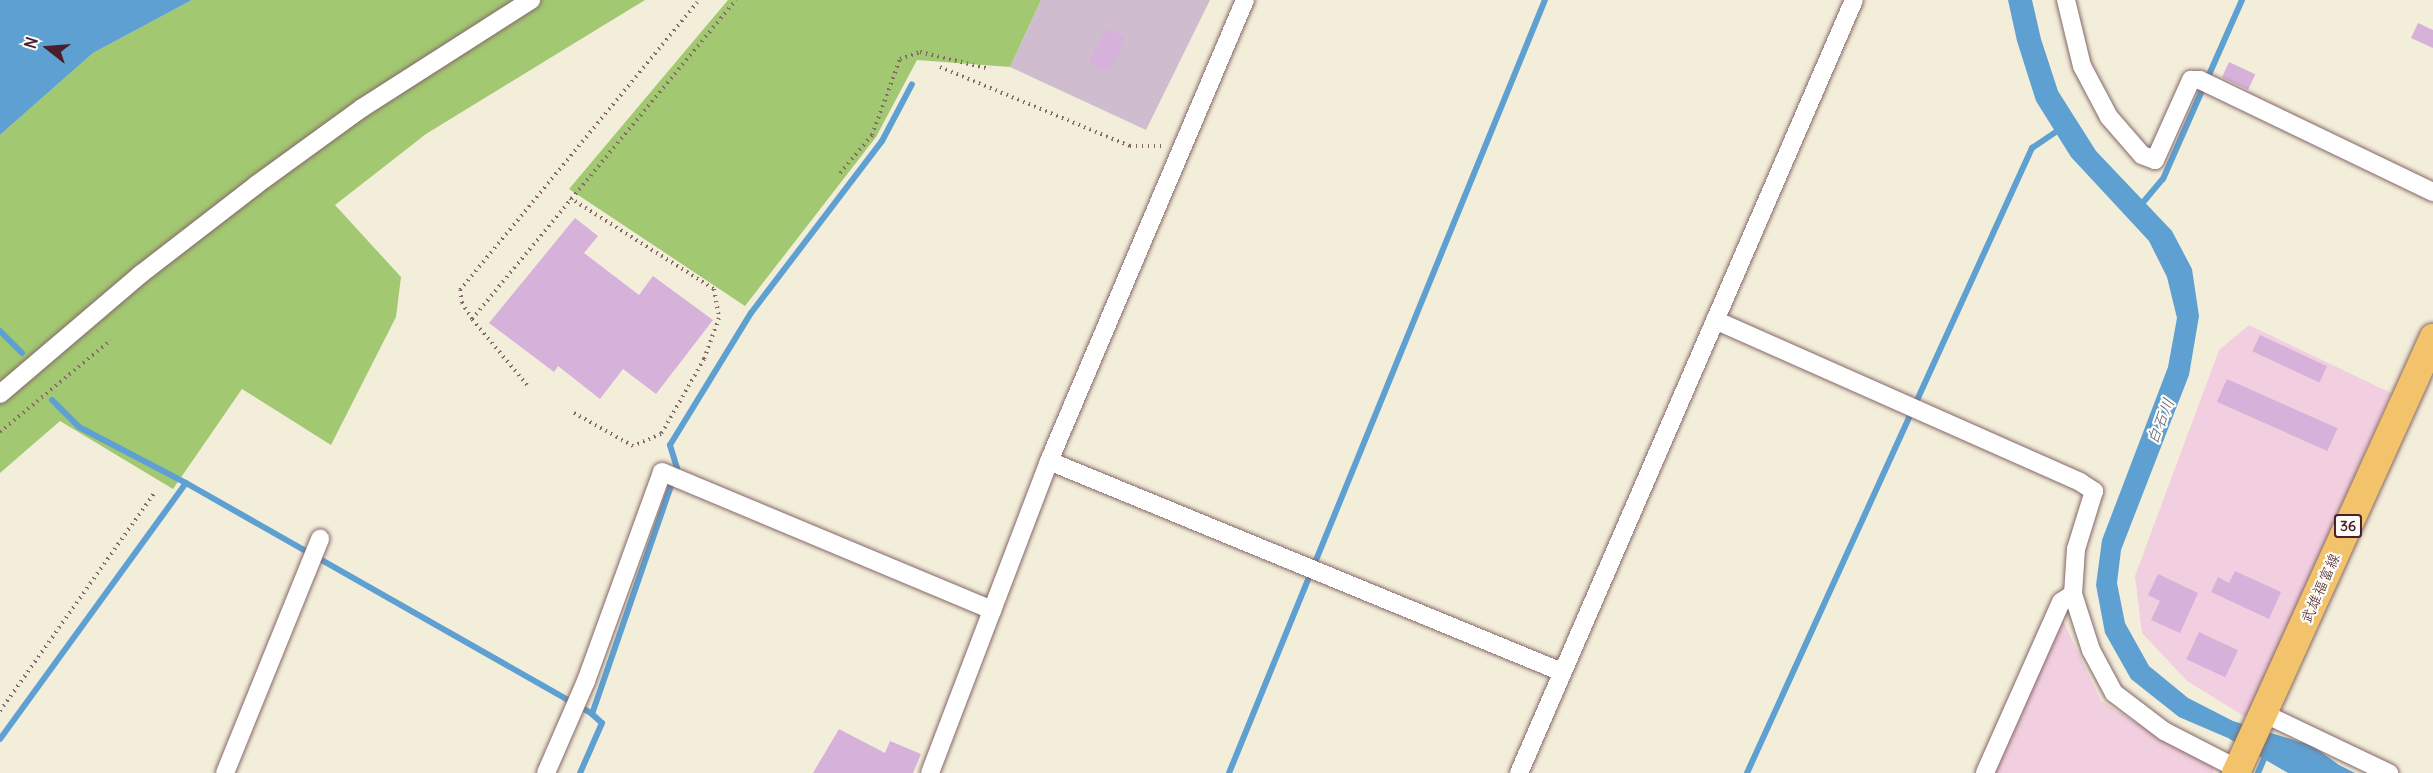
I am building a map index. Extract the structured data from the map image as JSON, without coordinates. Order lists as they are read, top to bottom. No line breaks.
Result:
{"streets":{"main road":["36","武雄福富線"]},"water":["白石川"],"north":"left"}
